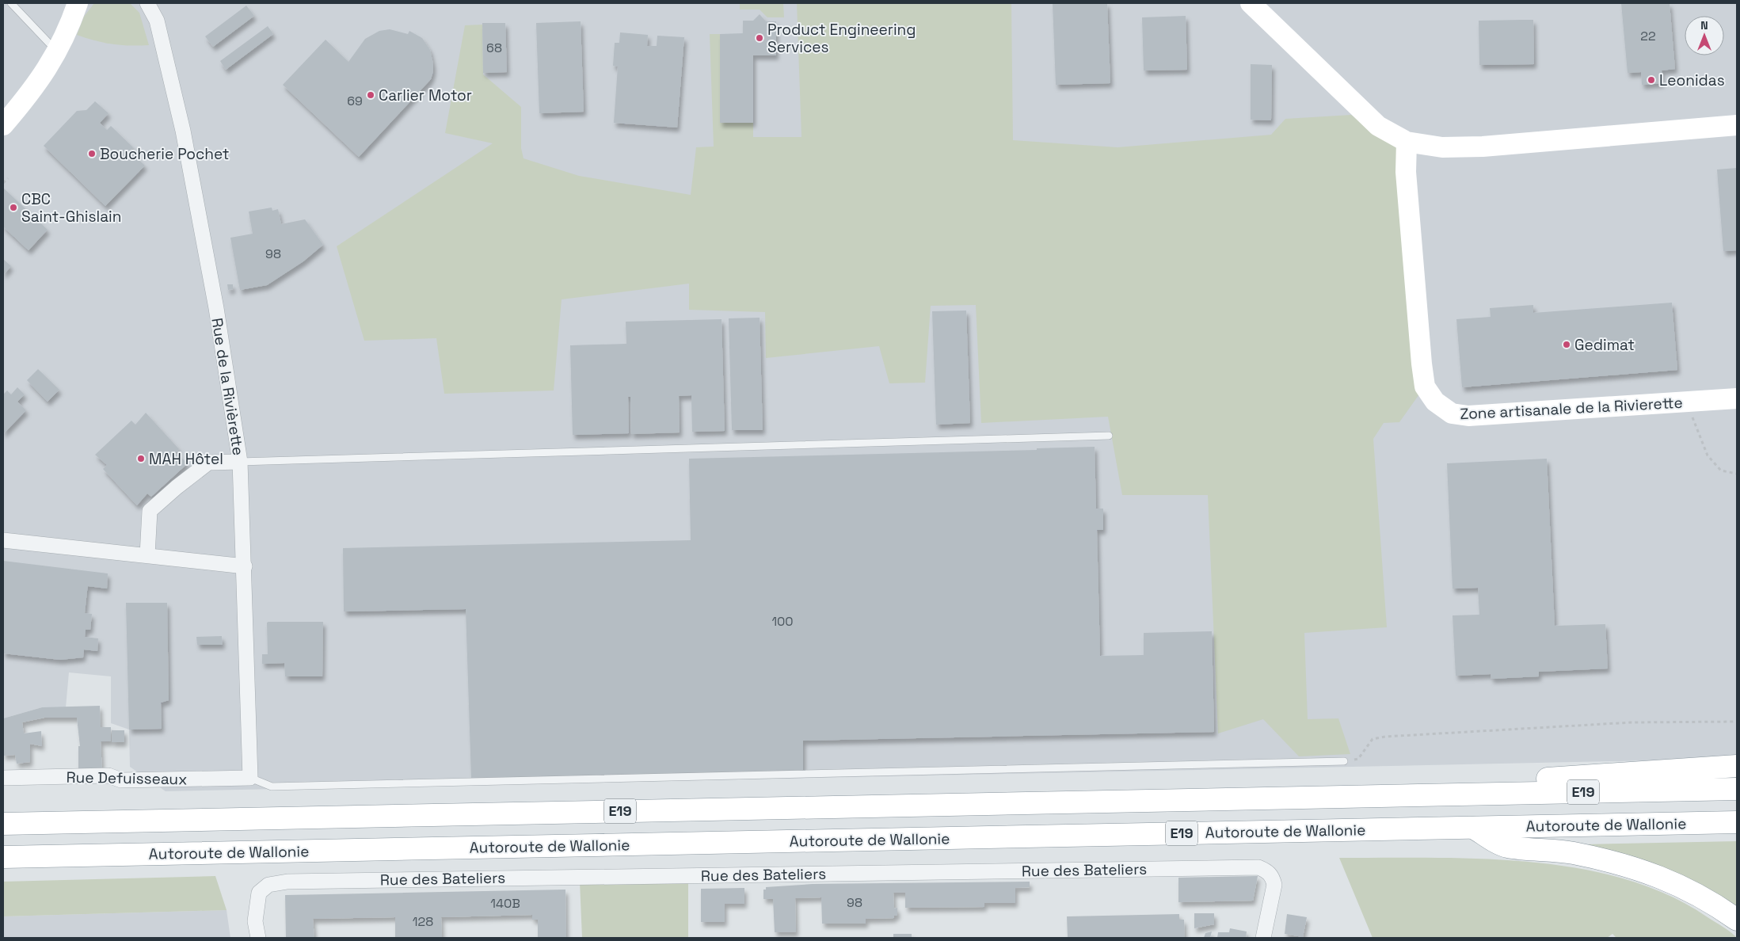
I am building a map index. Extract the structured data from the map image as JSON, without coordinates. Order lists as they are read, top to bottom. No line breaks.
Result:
{"streets":{"highway":["E19","Autoroute de Wallonie"],"street":["Rue de la Rivièrette","Zone artisanale de la Rivierette","Rue Defuisseaux","Rue des Bateliers"]},"crossings":[["Rue de la Rivièrette","Rue Defuisseaux"]],"places":["Product Engineering Services","Leonidas","Carlier Motor","Boucherie Pochet","CBC Saint-Ghislain","Gedimat","MAH Hôtel"],"house_numbers":["22","68","69","98","100","98","140B","128"],"north":"top"}
